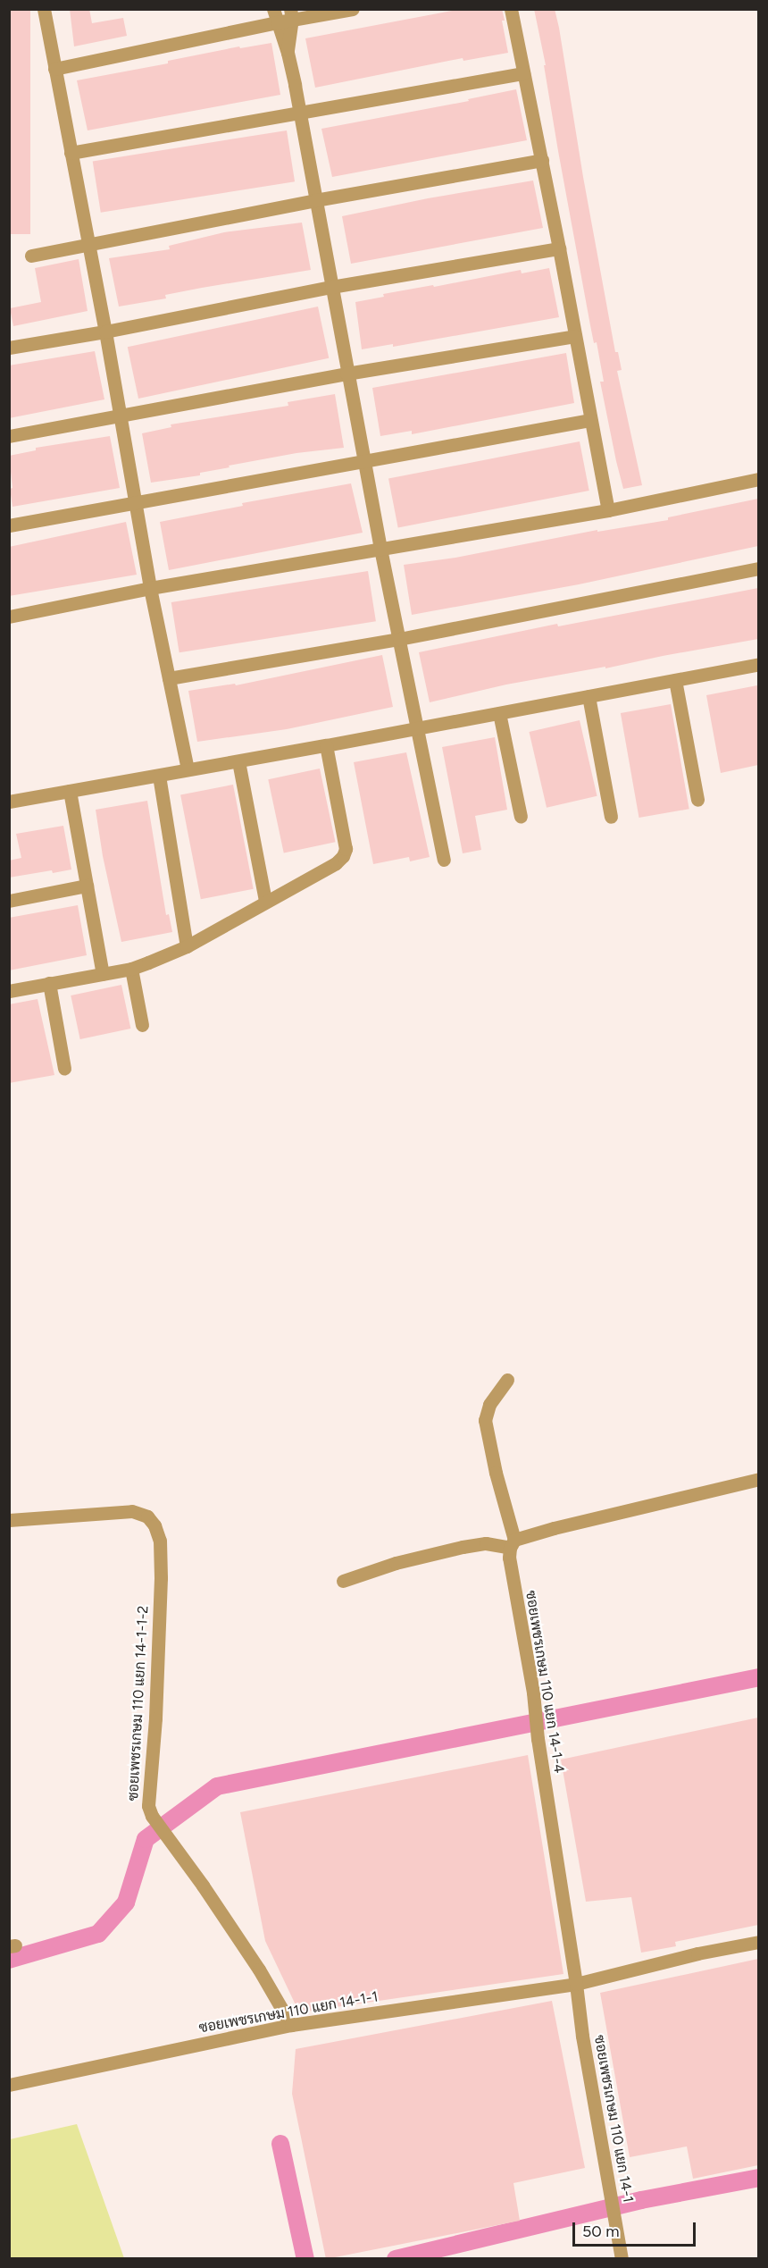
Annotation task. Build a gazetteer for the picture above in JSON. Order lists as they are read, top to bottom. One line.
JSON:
{"streets":{"street":["ซอยเพชรเกษม 110 แยก 14-1-4","ซอยเพชรเกษม 110 แยก 14-1-1-2","ซอยเพชรเกษม 110 แยก 14-1-1","ซอยเพชรเกษม 110 แยก 14-1"]},"crossings":[["ซอยเพชรเกษม 110 แยก 14-1-4","ซอยเพชรเกษม 110 แยก 14-1-1"],["ซอยเพชรเกษม 110 แยก 14-1-4","ซอยเพชรเกษม 110 แยก 14-1"],["ซอยเพชรเกษม 110 แยก 14-1-1-2","ซอยเพชรเกษม 110 แยก 14-1-1"],["ซอยเพชรเกษม 110 แยก 14-1-1","ซอยเพชรเกษม 110 แยก 14-1"]],"scale_bar":"50 m"}
